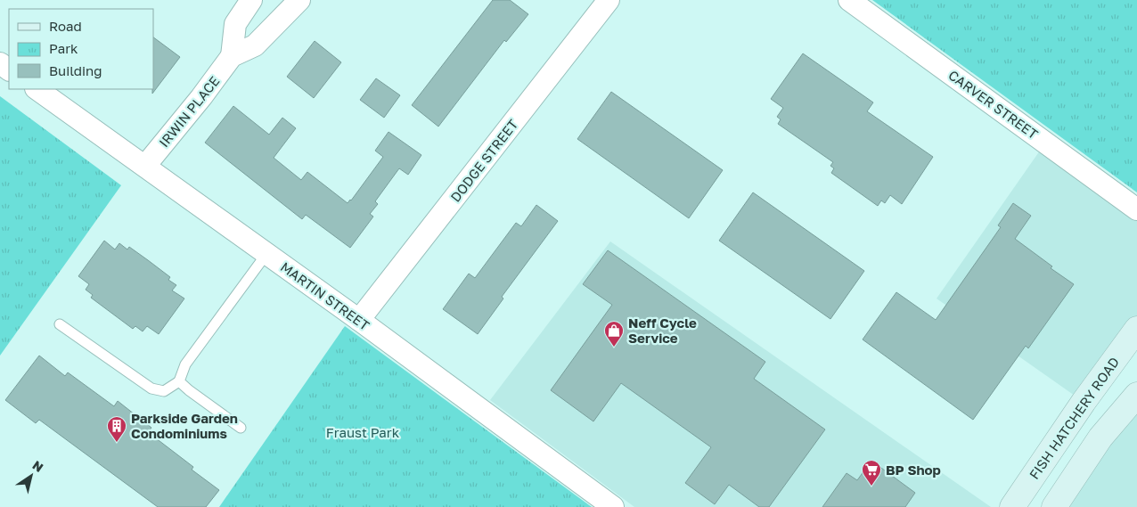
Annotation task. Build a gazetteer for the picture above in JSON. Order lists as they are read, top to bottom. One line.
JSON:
{"streets":{"main road":["FISH HATCHERY ROAD"],"street":["CARVER STREET","IRWIN PLACE","DODGE STREET","MARTIN STREET"]},"crossings":[["IRWIN PLACE","MARTIN STREET"],["DODGE STREET","MARTIN STREET"]],"parks":["Fraust Park"],"places":{"shop":["Neff Cycle Service"],"building":["Parkside Garden Condominiums"],"supermarket":["BP Shop"]},"legend":["Road","Park","Building"],"north":"top right"}
